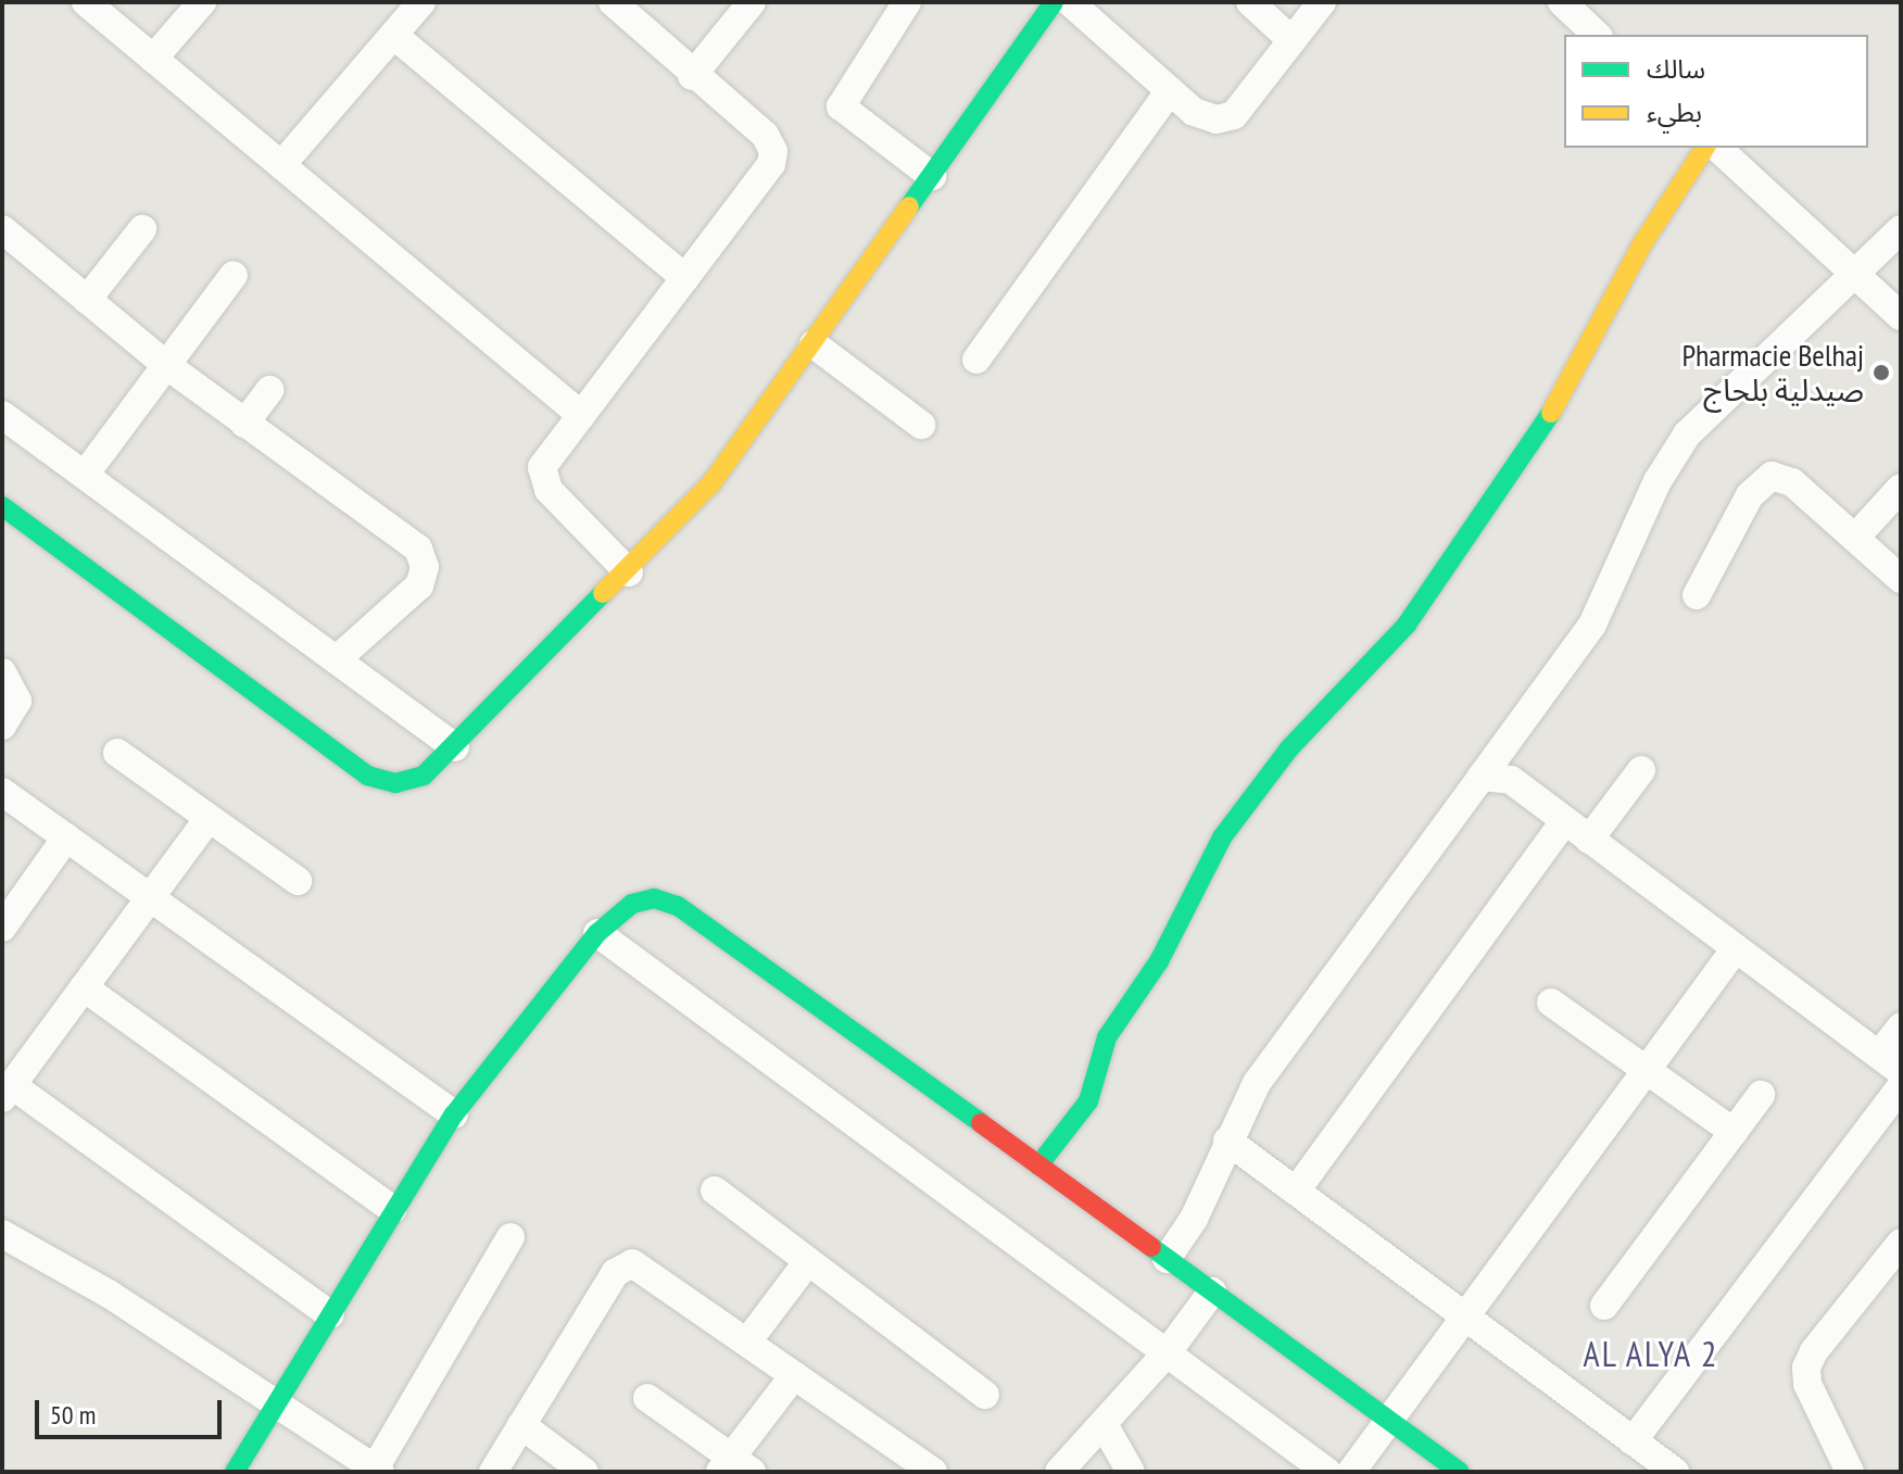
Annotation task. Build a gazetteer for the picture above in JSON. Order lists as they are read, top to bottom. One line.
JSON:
{"districts":["AL ALYA 2"],"places":["Pharmacie Belhaj صيدلية بلحاج"],"legend":["سالك","بطيء"],"scale_bar":"50 m"}
